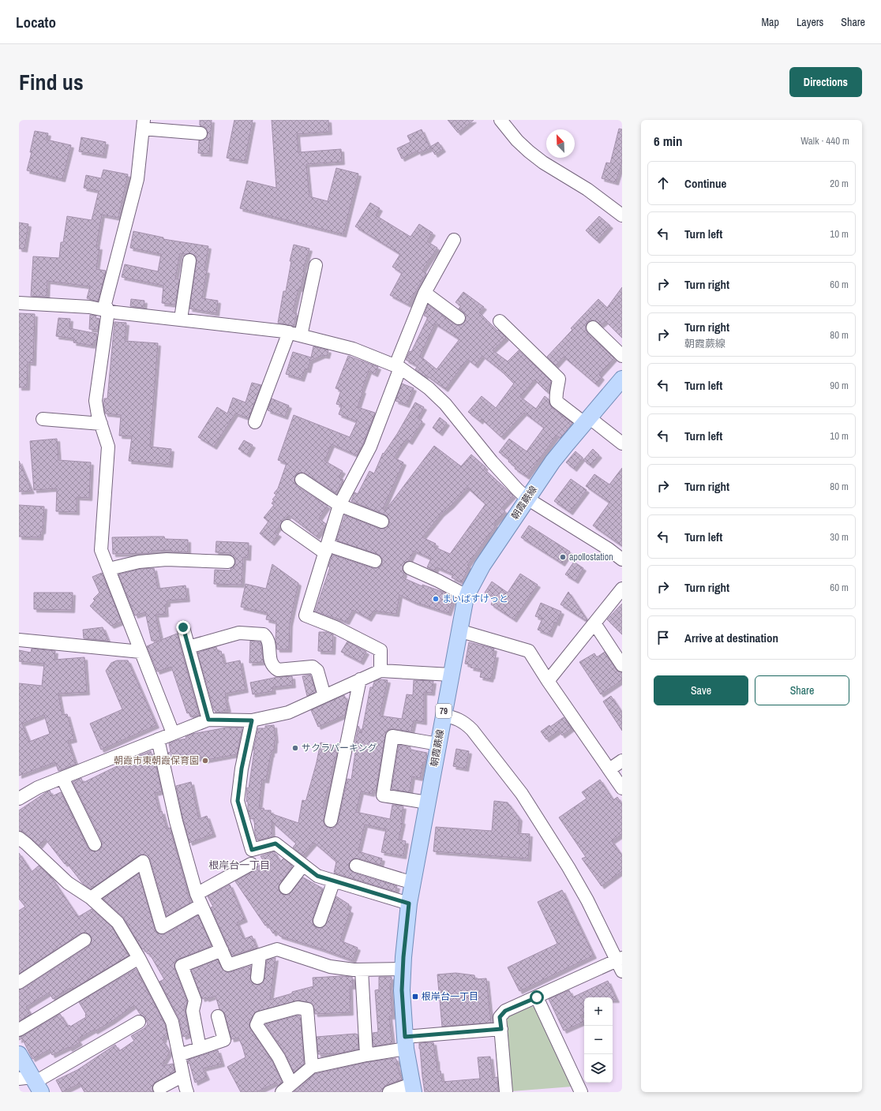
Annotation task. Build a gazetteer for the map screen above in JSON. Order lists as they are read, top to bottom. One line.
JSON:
{"streets":{"main road":["朝霞蕨線","79"]},"districts":["根岸台一丁目"],"places":{"other":["apollostation","まいばすけっと","サクラパーキング","朝霞市東朝霞保育園"],"transit":["根岸台一丁目"]},"north":"top left","page":{"header":"Locato","nav":["Map","Layers","Share"],"title":"Find us","buttons":["Directions",["Save","Share"]],"heading":["6 min","Walk · 440 m"],"list":[["Continue","20 m"],["Turn left","10 m"],["Turn right","60 m"],["Turn right","朝霞蕨線","80 m"],["Turn left","90 m"],["Turn left","10 m"],["Turn right","80 m"],["Turn left","30 m"],["Turn right","60 m"],"Arrive at destination"],"map_buttons":["+","−"]}}
